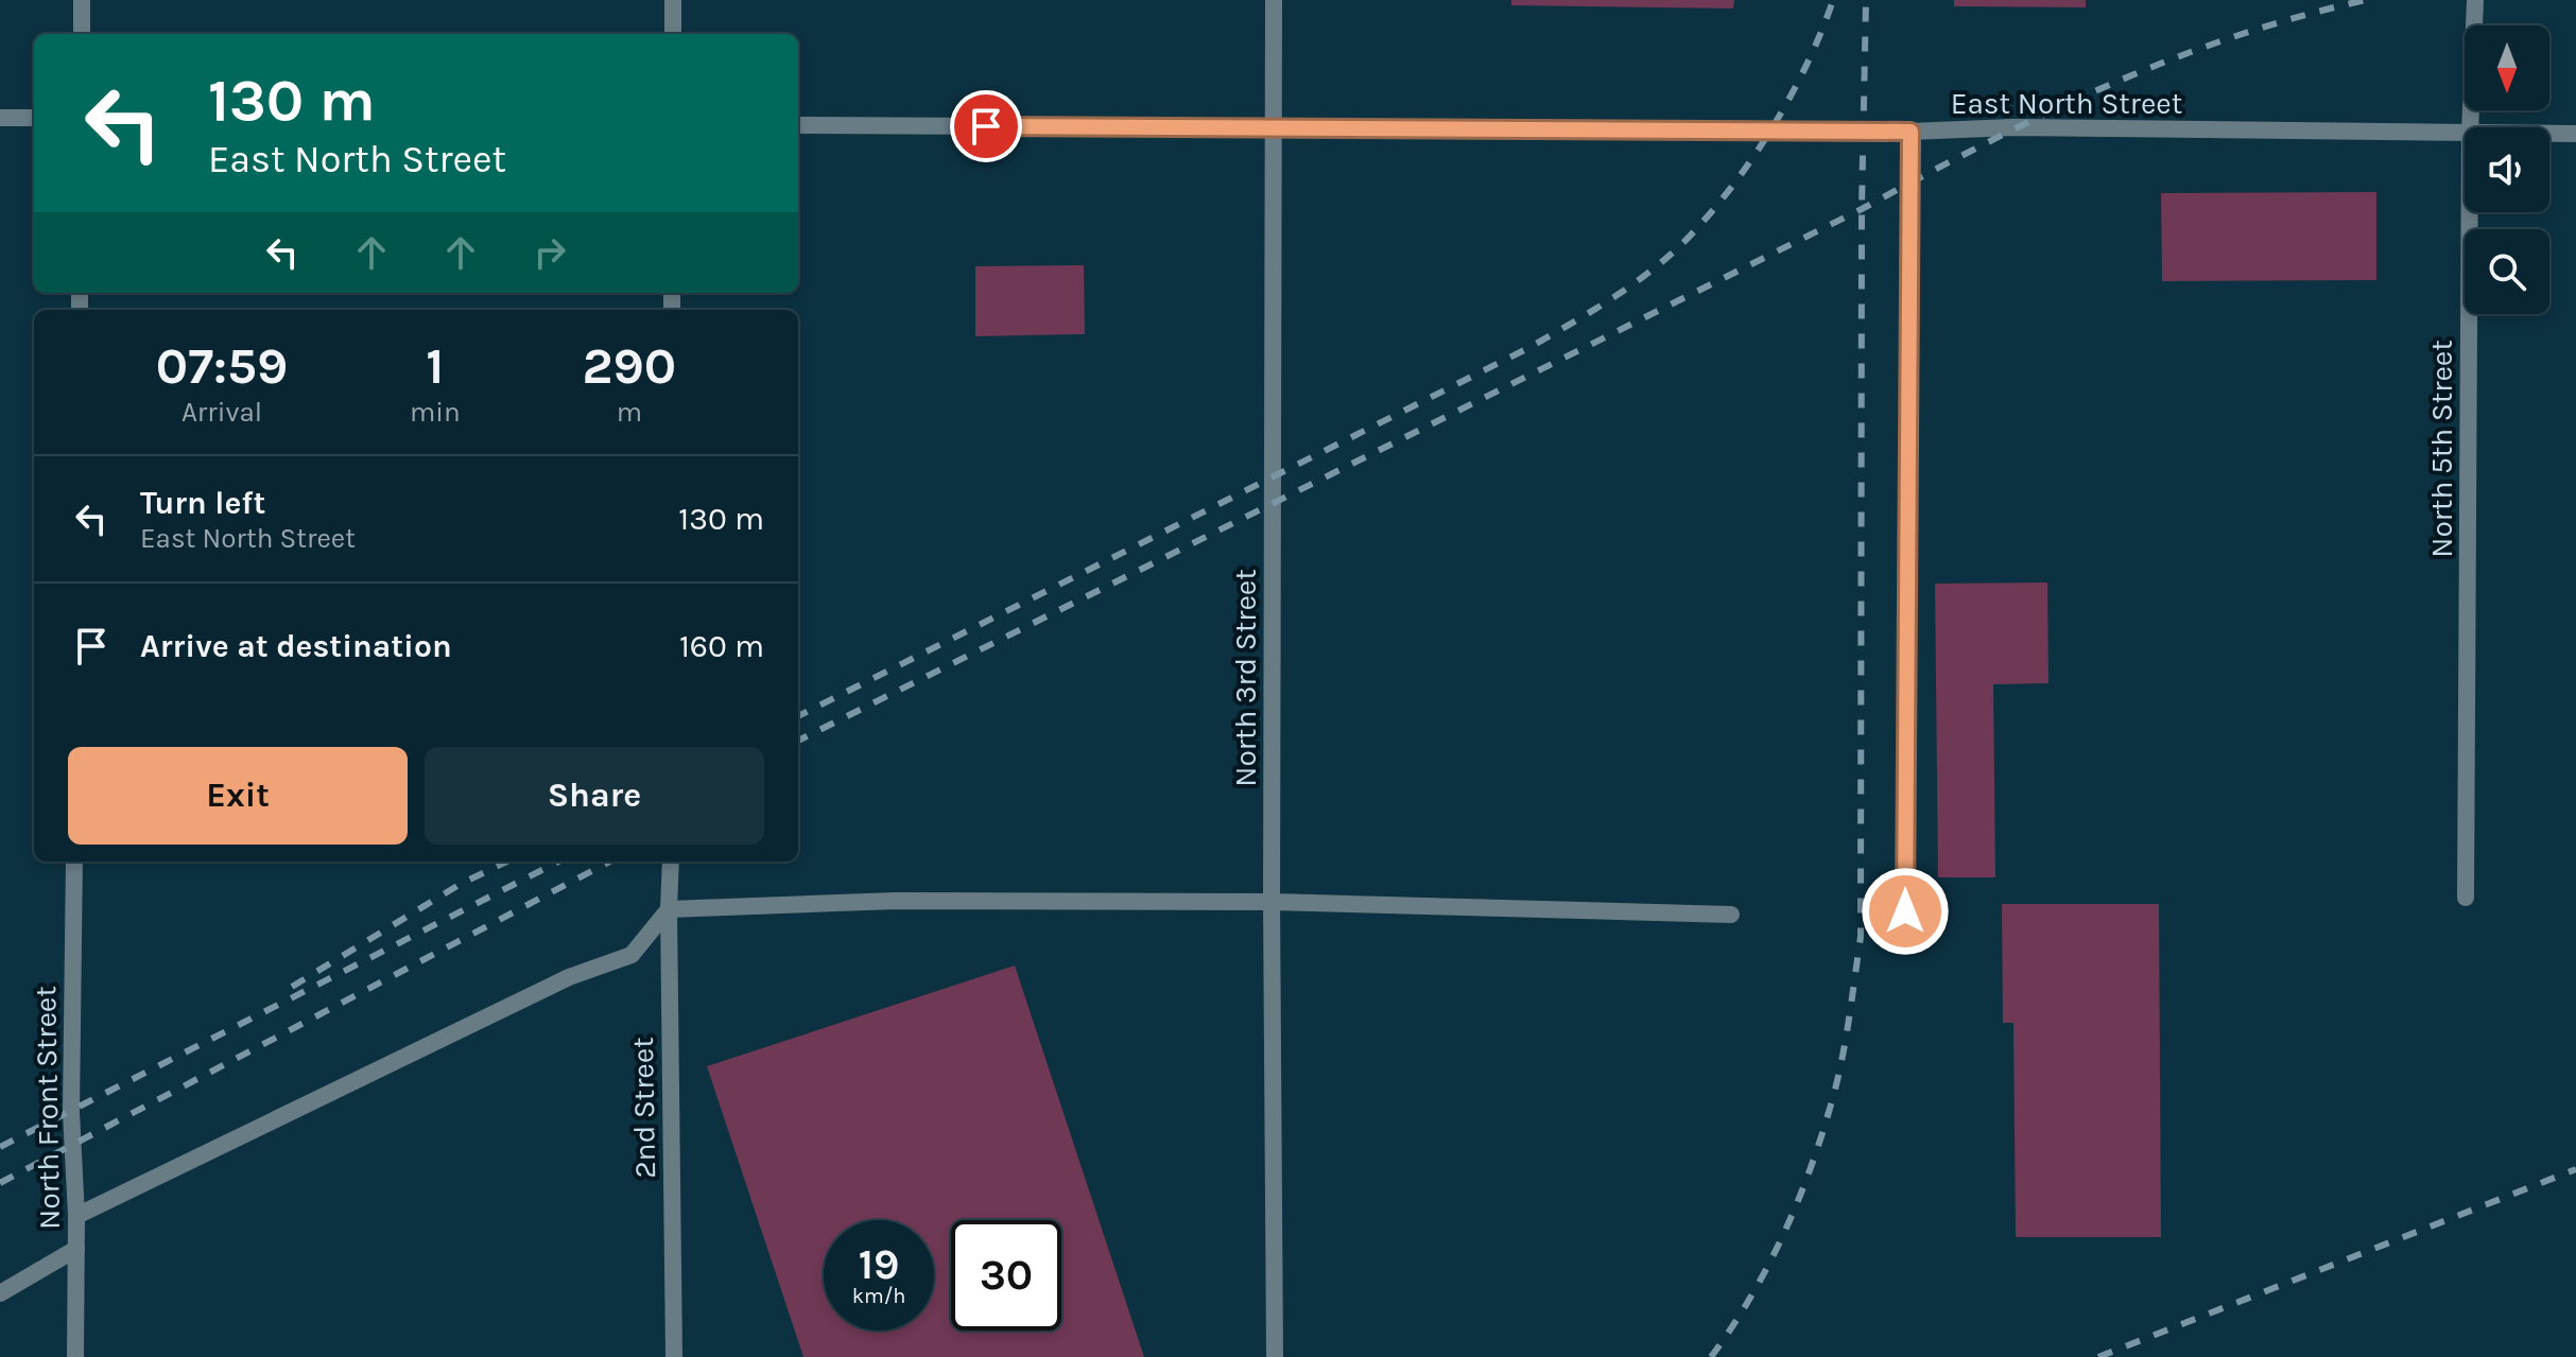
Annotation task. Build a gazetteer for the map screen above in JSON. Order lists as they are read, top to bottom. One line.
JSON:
{"streets":{"street":["East North Street","North 5th Street","North 3rd Street","North Front Street","2nd Street"]},"crossings":[["East North Street","North 3rd Street"]],"north":"bottom","page":{"turn":["130 m","East North Street"],"eta":["07:59","Arrival","1","min","290","m"],"list":[{"name":"Turn left","note":"East North Street","value":"130 m"},{"name":"Arrive at destination","value":"160 m"}],"buttons":["Exit","Share"],"speed":"19 km/h","limit":"30"}}
